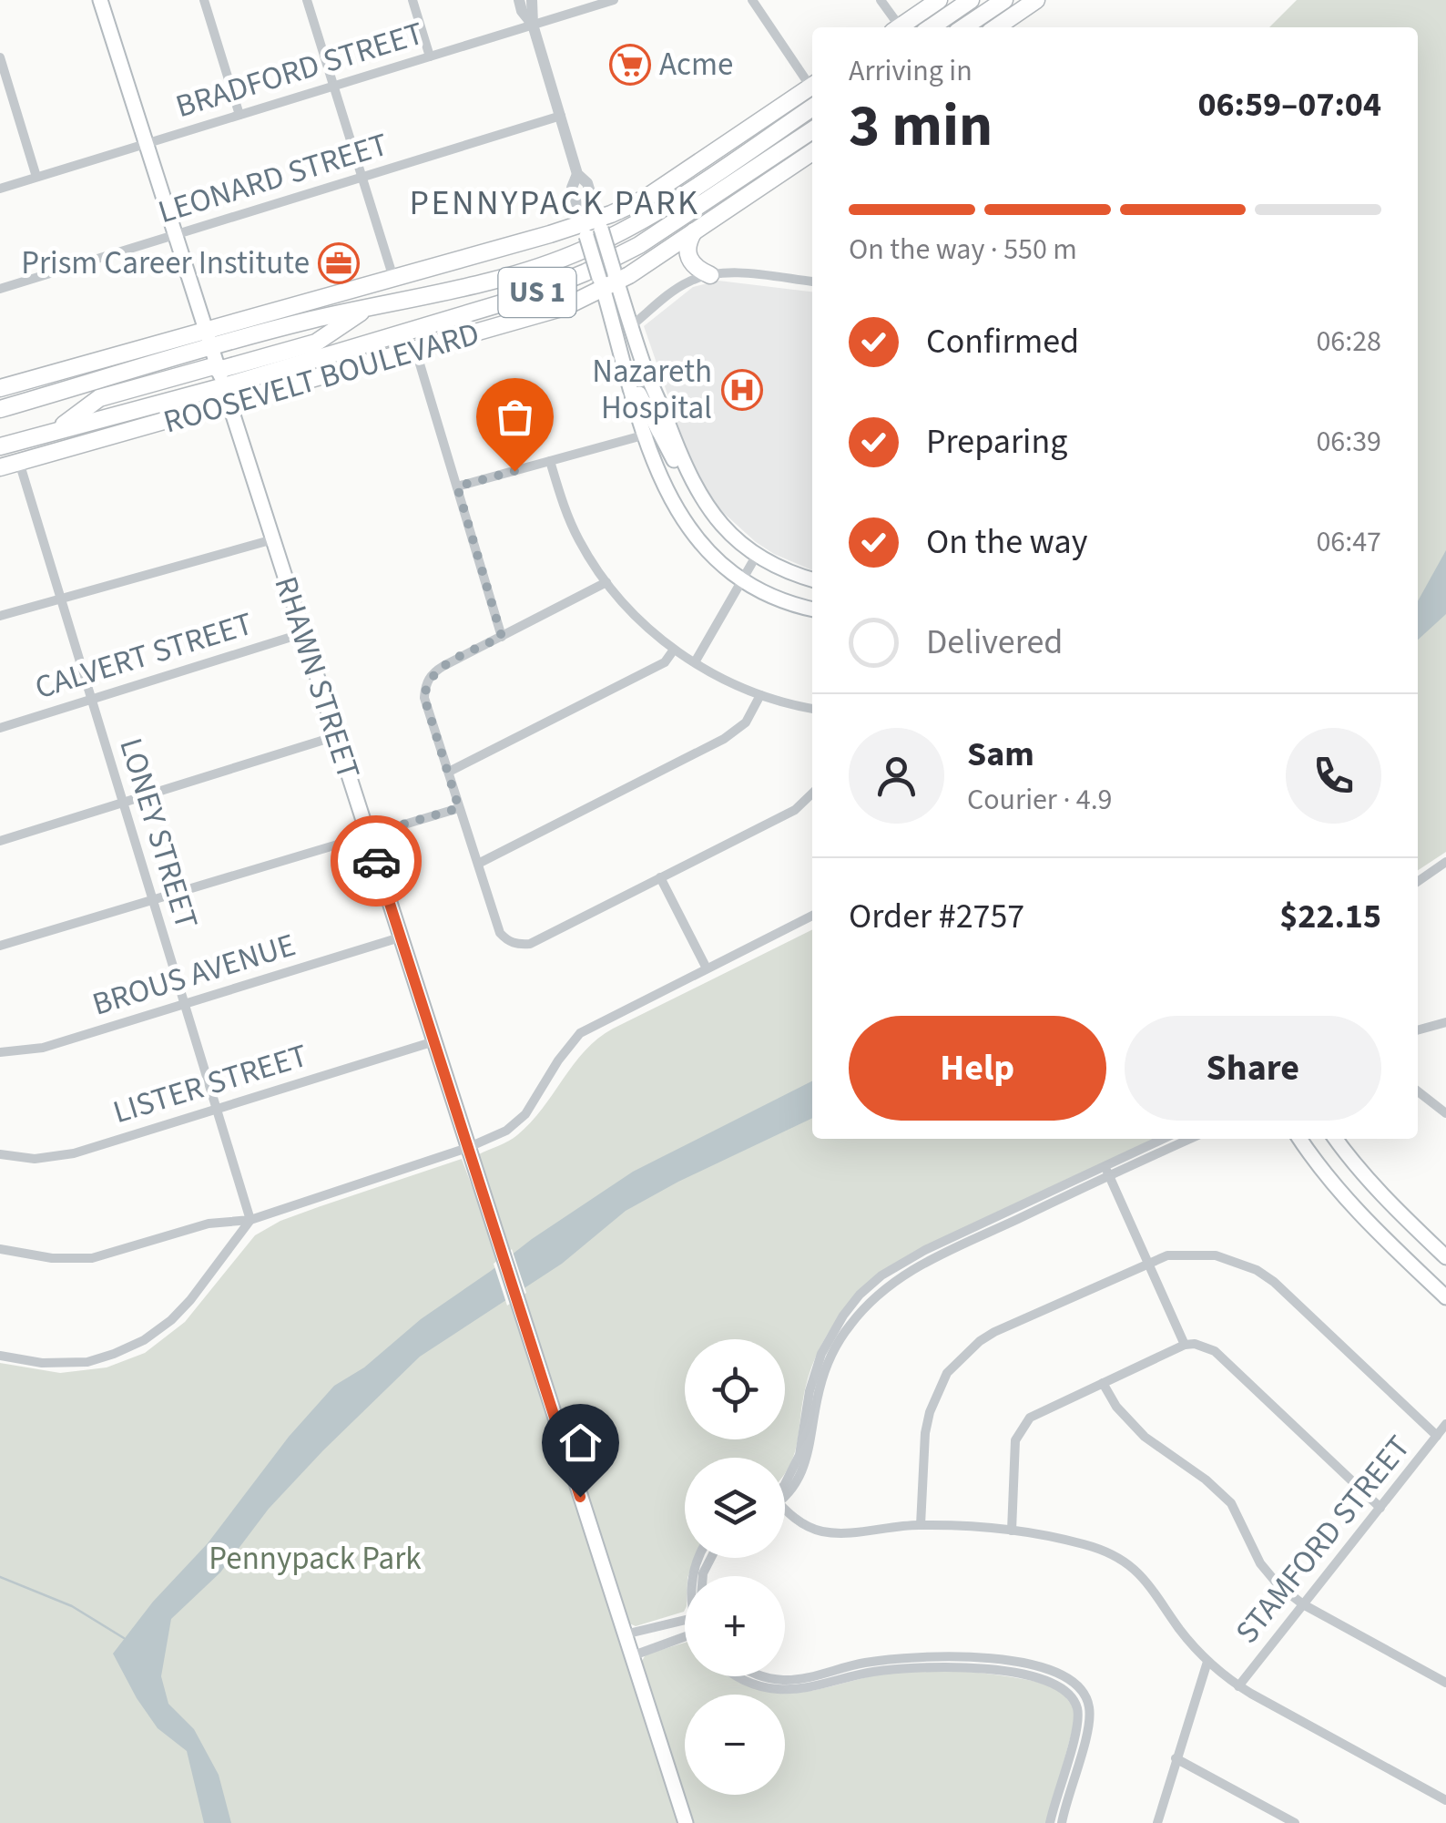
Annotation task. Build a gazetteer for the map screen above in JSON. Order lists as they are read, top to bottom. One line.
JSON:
{"streets":{"highway":["US 1","ROOSEVELT BOULEVARD"],"main road":["RHAWN STREET"],"street":["BRADFORD STREET","LEONARD STREET","CALVERT STREET","LONEY STREET","BROUS AVENUE","LISTER STREET","STAMFORD STREET"]},"crossings":[["BRADFORD STREET","RHAWN STREET"],["LEONARD STREET","RHAWN STREET"],["US 1","RHAWN STREET"],["ROOSEVELT BOULEVARD","RHAWN STREET"],["ROOSEVELT BOULEVARD","LONEY STREET"],["CALVERT STREET","RHAWN STREET"],["CALVERT STREET","LONEY STREET"],["RHAWN STREET","BROUS AVENUE"],["RHAWN STREET","LISTER STREET"],["LONEY STREET","BROUS AVENUE"],["LONEY STREET","LISTER STREET"]],"districts":["PENNYPACK PARK"],"parks":["Pennypack Park"],"places":{"supermarket":["Acme"],"office":["Prism Career Institute"],"hospital":["Nazareth Hospital"]},"page":{"heading":["3 min","Arriving in","06:59–07:04"],"panel":["Sam","Courier · 4.9","Order #2757","$22.15"],"bar":"On the way · 550 m","list":[["Confirmed","06:28"],["Preparing","06:39"],["On the way","06:47"],"Delivered"],"buttons":["Help","Share"],"map_buttons":["+","−"]}}
